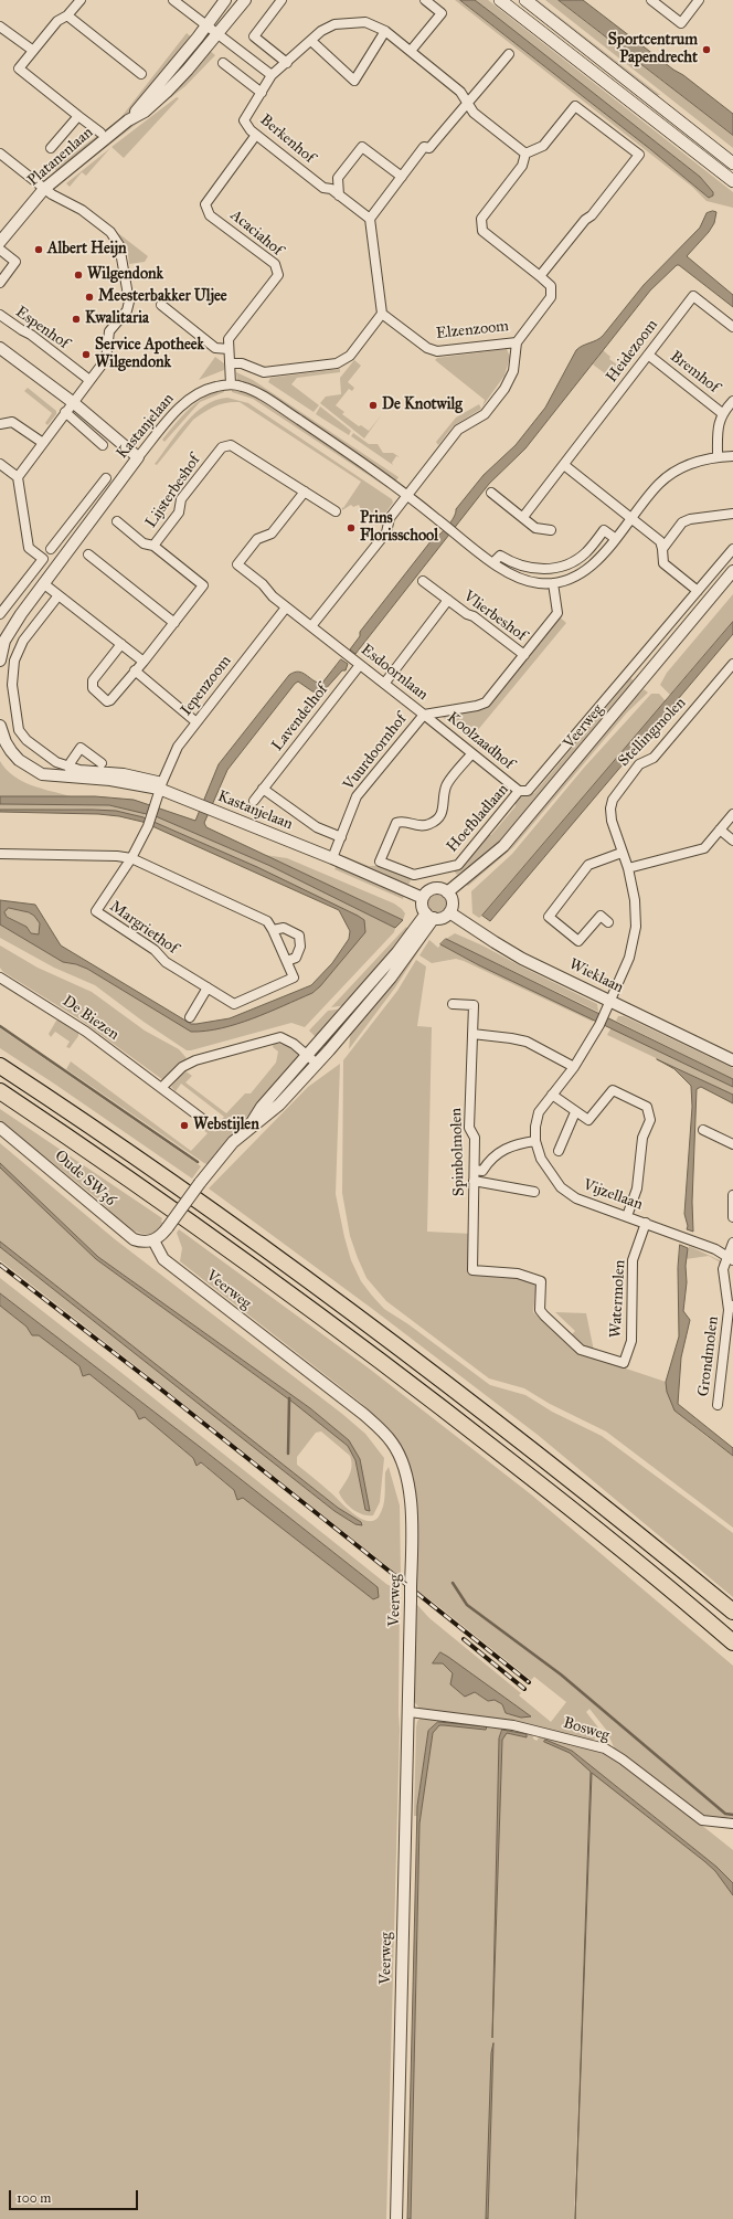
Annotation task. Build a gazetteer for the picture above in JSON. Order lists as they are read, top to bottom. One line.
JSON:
{"streets":{"street":["Berkenhof","Platanenlaan","Acaciahof","Espenhof","Elzenzoom","Heidezoom","Bremhof","Kastanjelaan","Lijsterbeshof","Vlierbeshof","Esdoornlaan","Iepenzoom","Lavendelhof","Veerweg","Stellingmolen","Koolzaadhof","Vuurdoornhof","Hoefbladlaan","Margriethof","Wieklaan","De Biezen","Spinbolmolen","Oude SW36","Vijzellaan","Watermolen","Grondmolen","Bosweg"]},"crossings":[["Berkenhof","Acaciahof"],["Acaciahof","Kastanjelaan"],["Heidezoom","Bremhof"],["Kastanjelaan","Iepenzoom"],["Kastanjelaan","Veerweg"],["Kastanjelaan","Vuurdoornhof"],["Kastanjelaan","Margriethof"],["Kastanjelaan","Wieklaan"],["Vlierbeshof","Esdoornlaan"],["Esdoornlaan","Iepenzoom"],["Esdoornlaan","Lavendelhof"],["Esdoornlaan","Koolzaadhof"],["Esdoornlaan","Vuurdoornhof"],["Iepenzoom","Margriethof"],["Veerweg","Wieklaan"],["Veerweg","Oude SW36"],["Veerweg","Bosweg"],["Stellingmolen","Vijzellaan"],["Koolzaadhof","Vuurdoornhof"],["Koolzaadhof","Hoefbladlaan"],["Wieklaan","Vijzellaan"],["Spinbolmolen","Watermolen"],["Vijzellaan","Watermolen"],["Vijzellaan","Grondmolen"]],"places":["Sportcentrum Papendrecht","Albert Heijn","Wilgendonk","Meesterbakker Uljee","Kwalitaria","Service Apotheek Wilgendonk","De Knotwilg","Prins Florisschool","Webstijlen"],"scale_bar":"100 m"}
